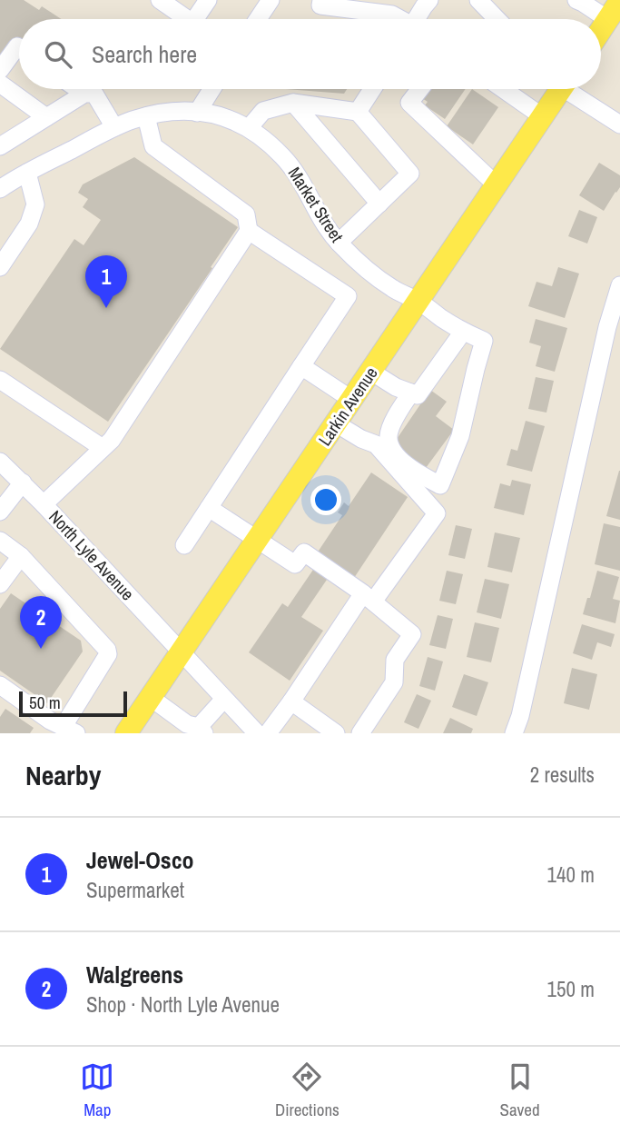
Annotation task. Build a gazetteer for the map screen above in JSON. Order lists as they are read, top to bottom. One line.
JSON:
{"streets":{"main road":["Larkin Avenue"],"street":["Market Street","North Lyle Avenue"]},"crossings":[["Market Street","Larkin Avenue"],["Larkin Avenue","North Lyle Avenue"]],"scale_bar":"50 m","page":{"search":"Search here","pins":["1","2"],"scale":"50 m","heading":["Nearby","2 results"],"list":[{"mark":"1","name":"Jewel-Osco","note":"Supermarket","value":"140 m"},{"mark":"2","name":"Walgreens","note":"Shop · North Lyle Avenue","value":"150 m"}],"nav":["Map","Directions","Saved"]}}
